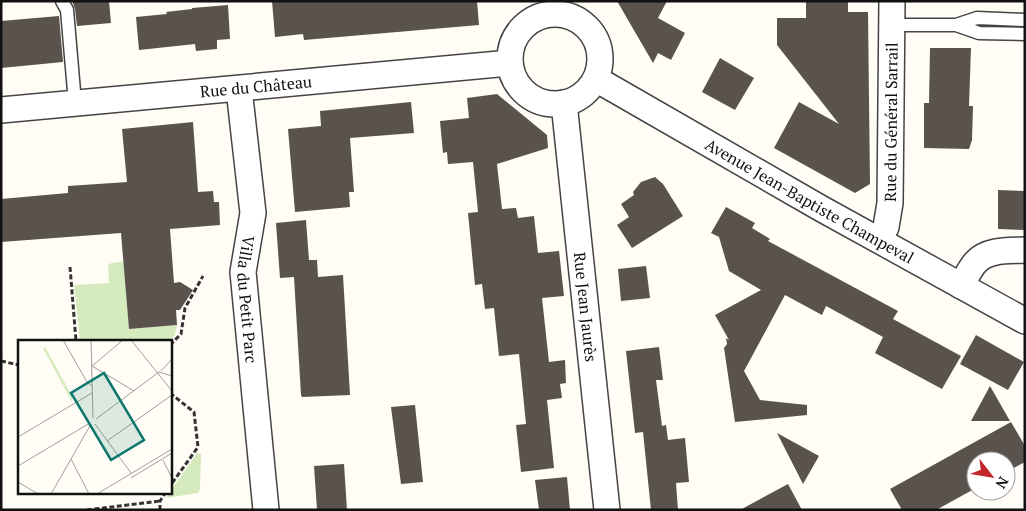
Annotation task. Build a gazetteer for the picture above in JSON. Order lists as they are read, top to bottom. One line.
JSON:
{"streets":{"street":["Rue du Château","Rue du Général Sarrail","Avenue Jean-Baptiste Champeval","Villa du Petit Parc","Rue Jean Jaurès"]},"crossings":[["Rue du Château","Avenue Jean-Baptiste Champeval"],["Rue du Château","Villa du Petit Parc"],["Rue du Château","Rue Jean Jaurès"],["Rue du Général Sarrail","Avenue Jean-Baptiste Champeval"],["Avenue Jean-Baptiste Champeval","Rue Jean Jaurès"]],"north":"bottom right"}
